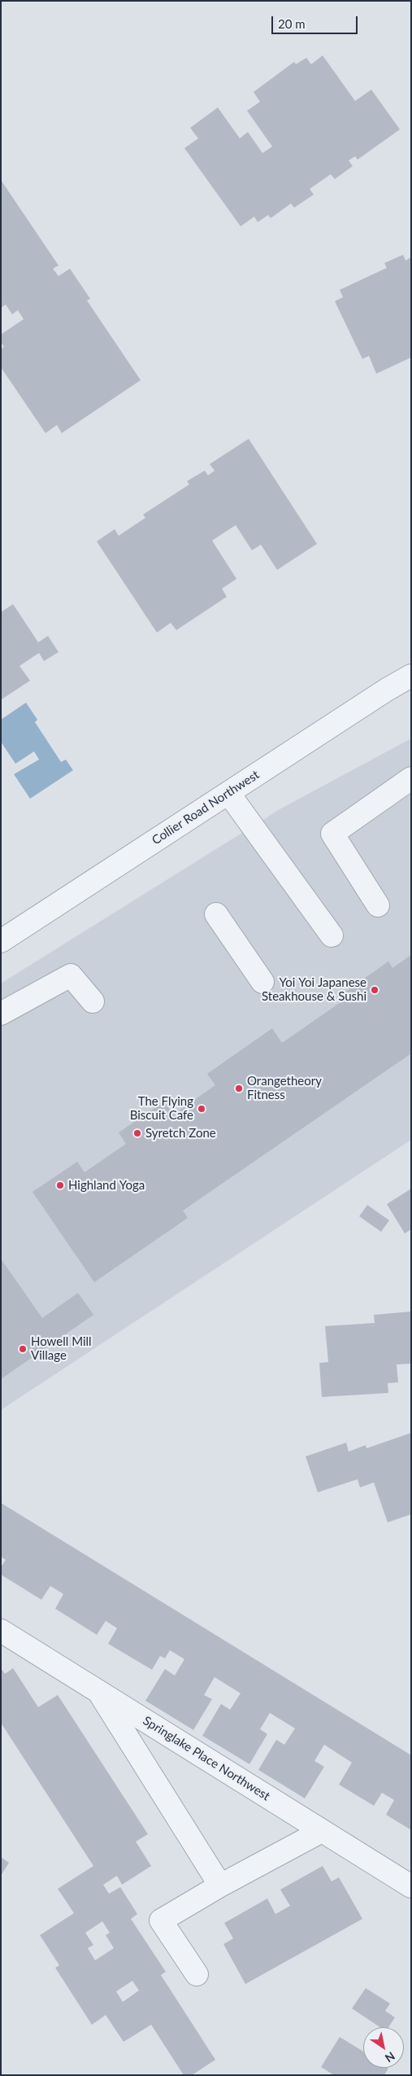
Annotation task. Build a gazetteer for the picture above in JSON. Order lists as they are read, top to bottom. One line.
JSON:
{"streets":{"street":["Collier Road Northwest","Springlake Place Northwest"]},"places":["Yoi Yoi Japanese Steakhouse & Sushi","Orangetheory Fitness","The Flying Biscuit Cafe","Syretch Zone","Highland Yoga","Howell Mill Village"],"scale_bar":"20 m","north":"bottom right"}
